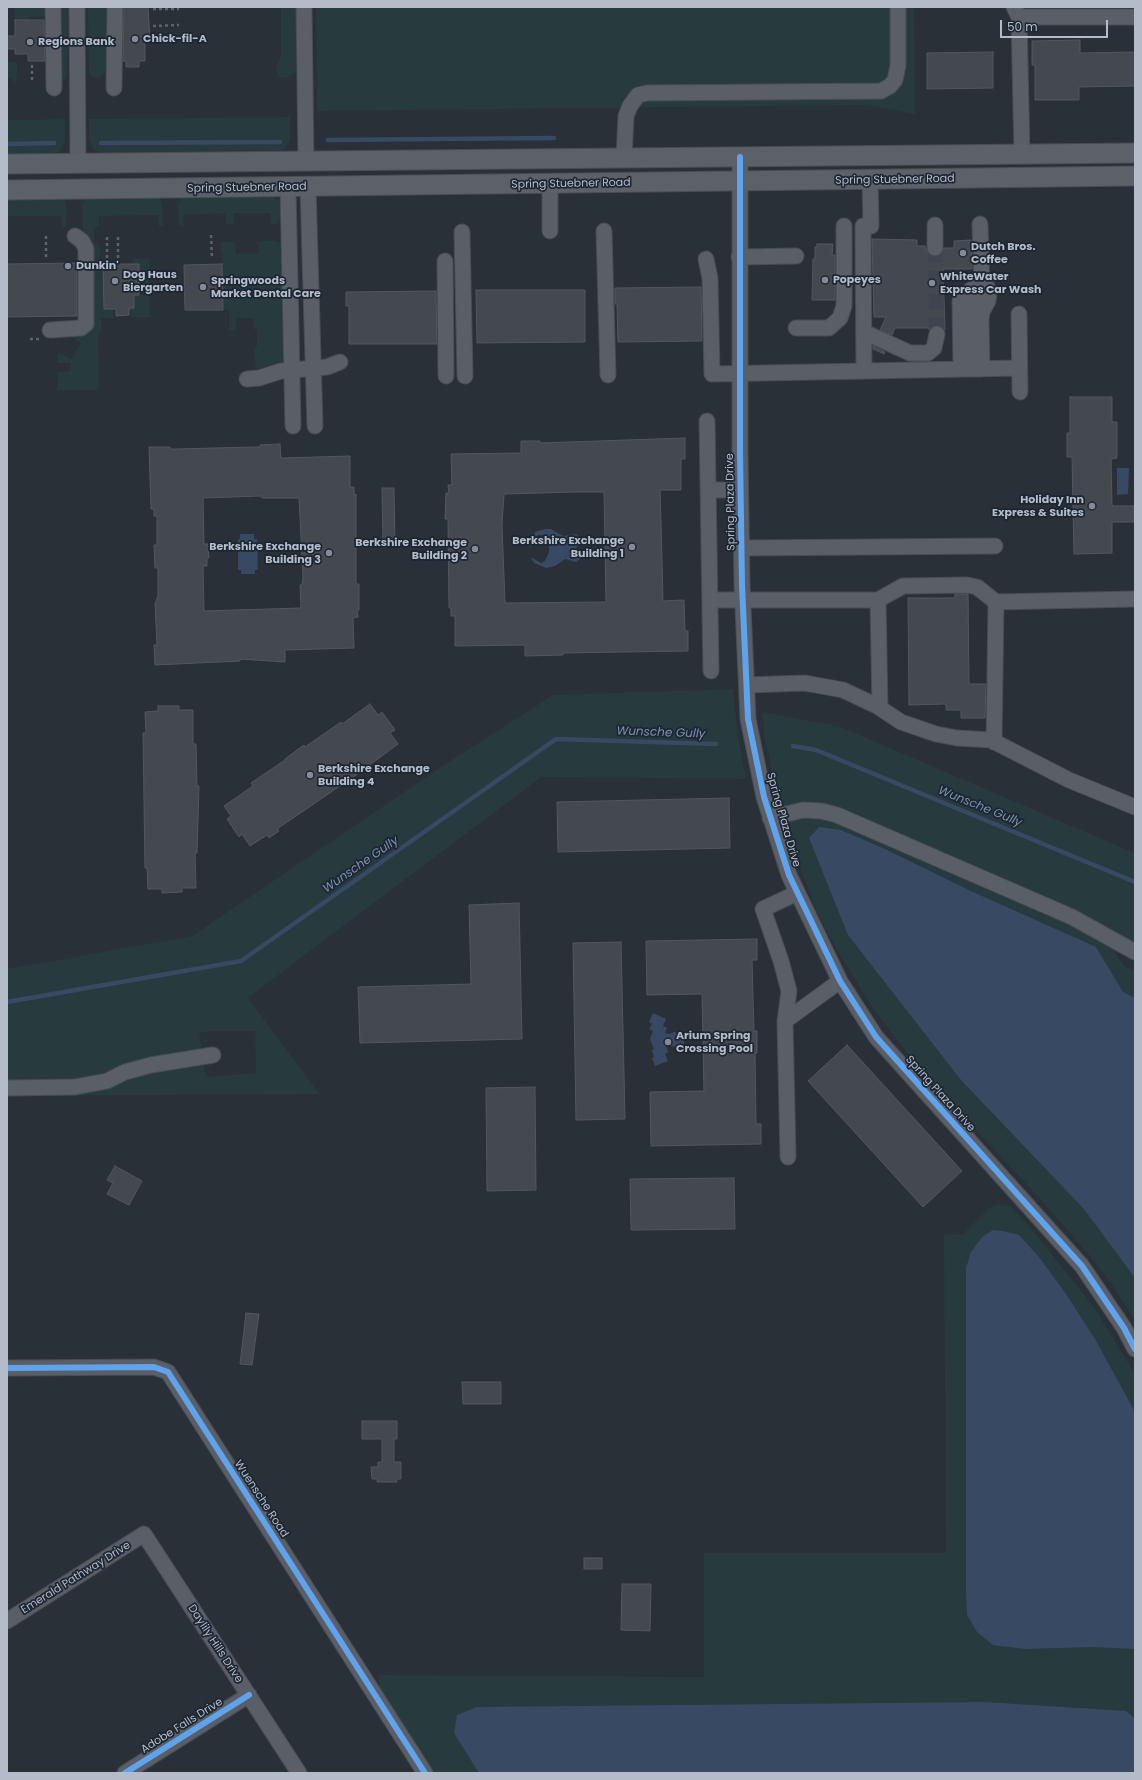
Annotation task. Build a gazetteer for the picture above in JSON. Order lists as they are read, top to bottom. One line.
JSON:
{"streets":{"main road":["Spring Stuebner Road"],"street":["Spring Plaza Drive","Wuensche Road","Emerald Pathway Drive","Daylily Hills Drive","Adobe Falls Drive"]},"crossings":[["Spring Stuebner Road","Spring Plaza Drive"],["Emerald Pathway Drive","Daylily Hills Drive"],["Daylily Hills Drive","Adobe Falls Drive"]],"water":["Wunsche Gully"],"places":["Chick-fil-A","Regions Bank","Dutch Bros. Coffee","Dunkin'","Popeyes","Dog Haus Biergarten","WhiteWater Express Car Wash","Springwoods Market Dental Care","Holiday Inn Express & Suites","Berkshire Exchange Building 1","Berkshire Exchange Building 2","Berkshire Exchange Building 3","Berkshire Exchange Building 4","Arium Spring Crossing Pool"],"scale_bar":"50 m"}
